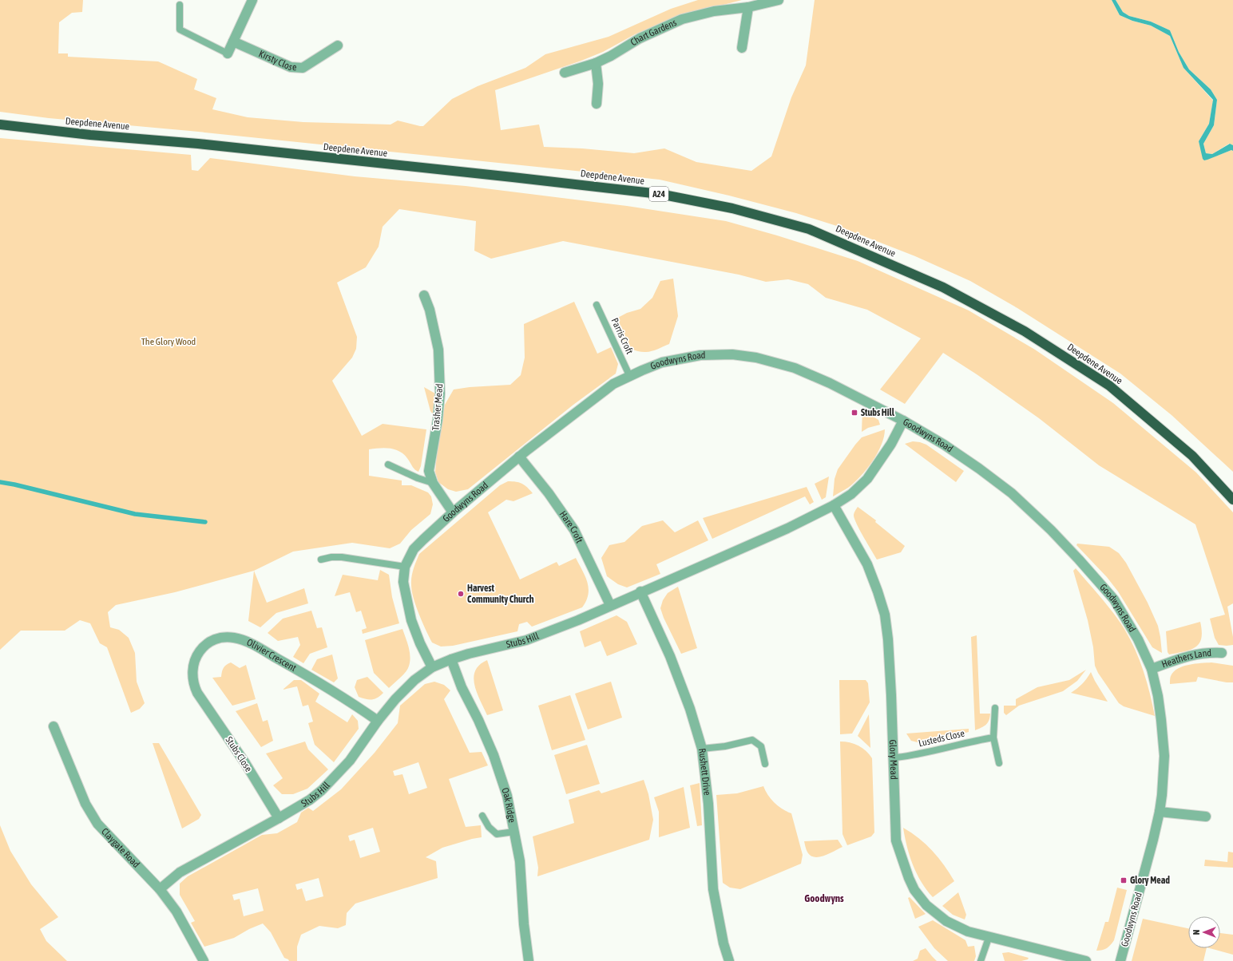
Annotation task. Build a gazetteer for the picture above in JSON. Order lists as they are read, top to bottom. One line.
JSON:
{"streets":{"highway":["Deepdene Avenue","A24"],"street":["Chart Gardens","Kirsty Close","Goodwyns Road","Trasher Mead","Hare Croft","Stubs Hill","Olivier Crescent","Heathers Land","Stubs Close","Glory Mead","Rushett Drive","Oak Ridge","Claygate Road"],"lane":["Parris Croft","Lusteds Close"]},"crossings":[["Parris Croft","Goodwyns Road"],["Goodwyns Road","Trasher Mead"],["Goodwyns Road","Hare Croft"],["Goodwyns Road","Stubs Hill"],["Goodwyns Road","Heathers Land"],["Hare Croft","Stubs Hill"],["Stubs Hill","Olivier Crescent"],["Stubs Hill","Stubs Close"],["Stubs Hill","Glory Mead"],["Stubs Hill","Rushett Drive"],["Stubs Hill","Oak Ridge"],["Stubs Hill","Claygate Road"],["Olivier Crescent","Stubs Close"],["Lusteds Close","Glory Mead"]],"districts":["Goodwyns"],"parks":["The Glory Wood"],"places":{"transit":["Stubs Hill","Glory Mead"],"other":["Harvest Community Church"]},"north":"left"}
